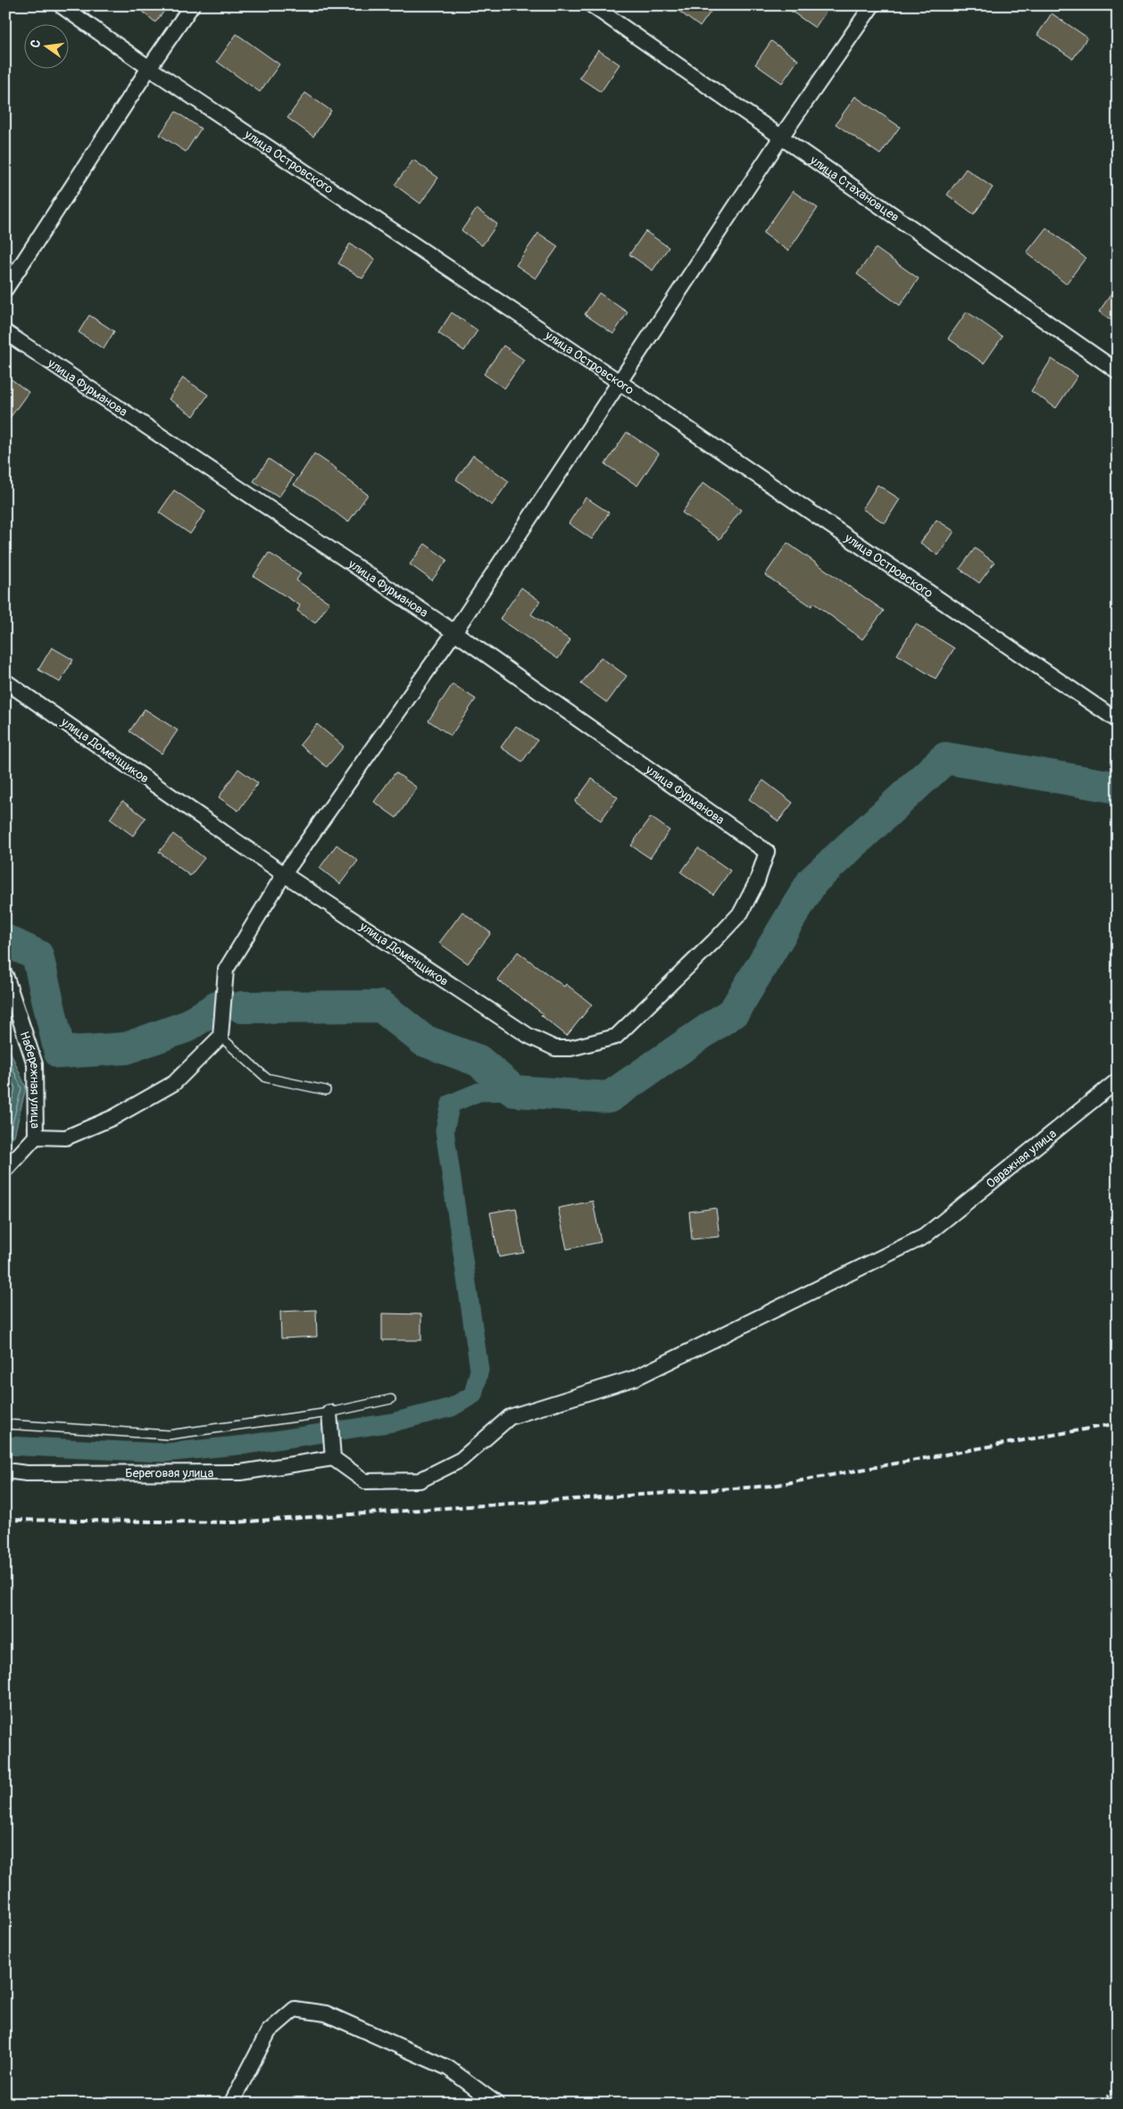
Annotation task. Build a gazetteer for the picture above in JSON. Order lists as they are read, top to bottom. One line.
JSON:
{"streets":{"street":["улица Островского","улица Стахановцев","улица Фурманова","улица Доменщиков","Набережная улица","Овражная улица","Береговая улица"]},"crossings":[["улица Фурманова","улица Доменщиков"],["Овражная улица","Береговая улица"]],"north":"left"}
